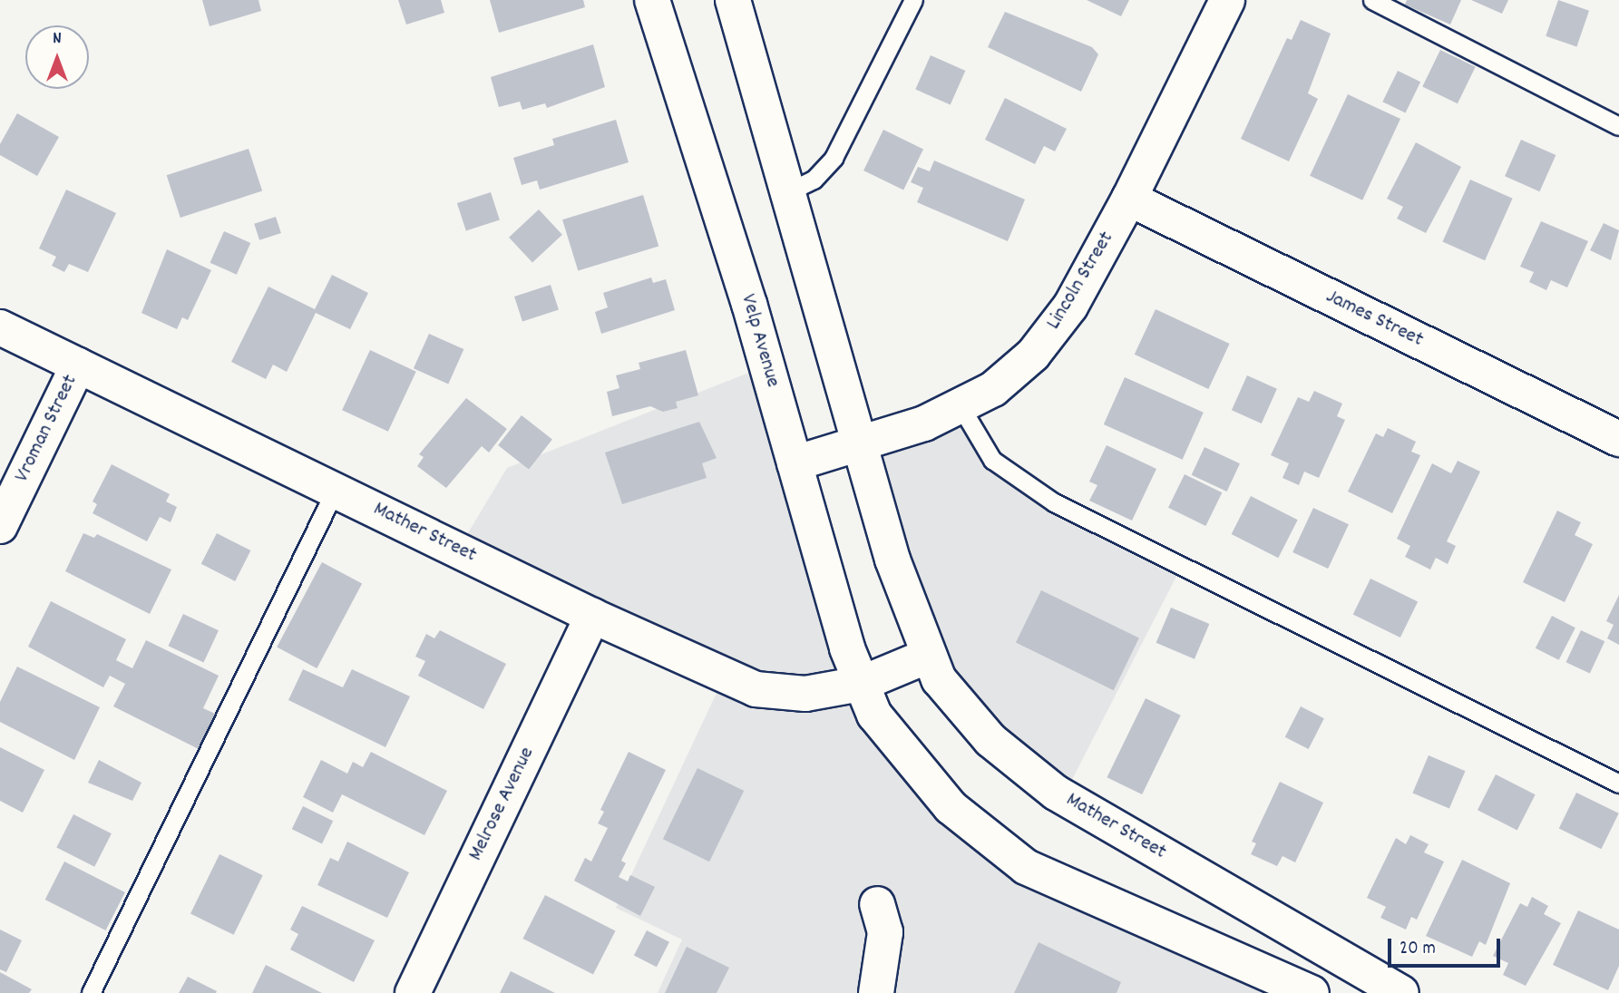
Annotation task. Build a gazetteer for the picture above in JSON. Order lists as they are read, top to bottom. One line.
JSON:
{"streets":{"street":["Lincoln Street","James Street","Velp Avenue","Vroman Street","Mather Street","Melrose Avenue"]},"crossings":[["Lincoln Street","James Street"],["Lincoln Street","Velp Avenue"],["Velp Avenue","Mather Street"],["Vroman Street","Mather Street"],["Mather Street","Melrose Avenue"]],"scale_bar":"20 m","north":"top"}
